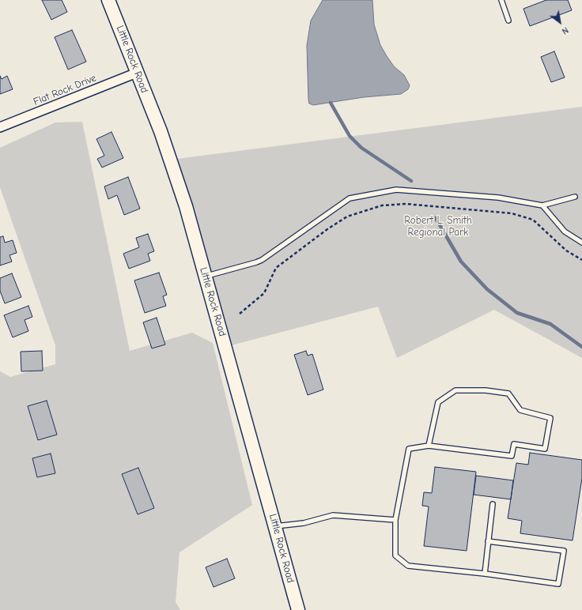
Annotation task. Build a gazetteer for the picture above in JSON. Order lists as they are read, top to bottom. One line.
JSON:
{"streets":{"main road":["Little Rock Road"],"street":["Flat Rock Drive"]},"crossings":[["Little Rock Road","Flat Rock Drive"]],"parks":["Robert L. Smith Regional Park"],"north":"bottom right"}
